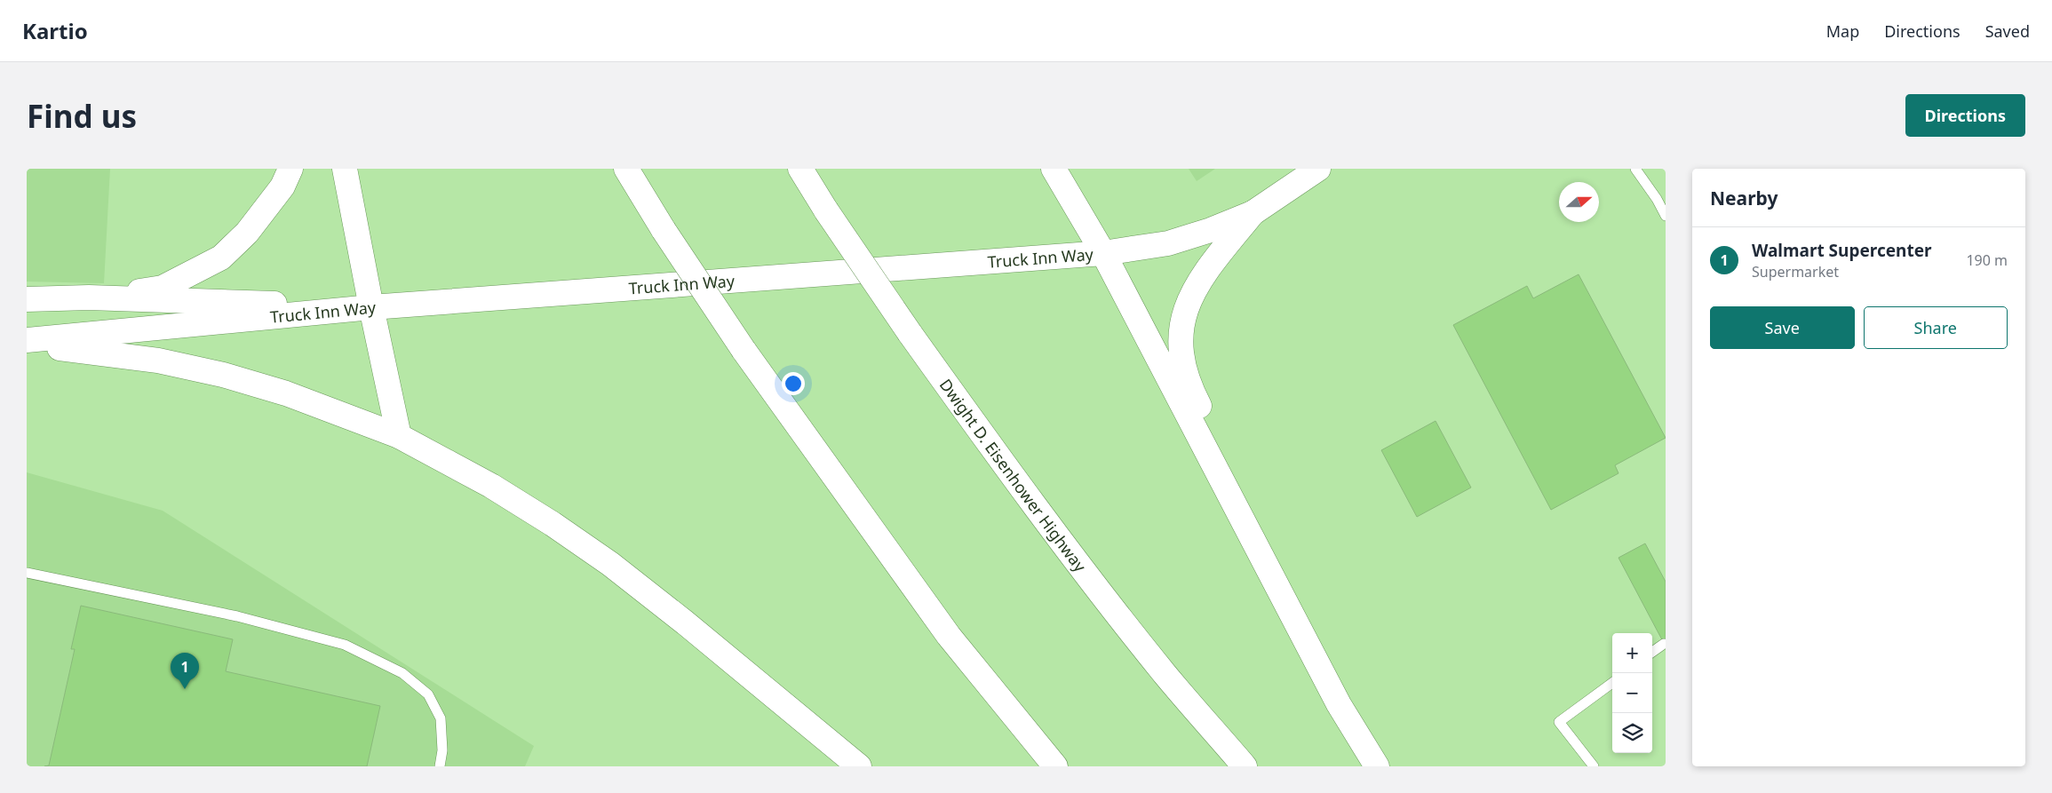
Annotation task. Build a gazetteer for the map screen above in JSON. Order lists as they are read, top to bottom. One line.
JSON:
{"streets":{"main road":["Truck Inn Way","Dwight D. Eisenhower Highway"]},"north":"right","page":{"header":"Kartio","nav":["Map","Directions","Saved"],"buttons":["Directions",["Save","Share"]],"title":"Find us","heading":"Nearby","list":[{"mark":"1","name":"Walmart Supercenter","note":"Supermarket","value":"190 m"}],"map_buttons":["+","−"],"pins":"1"}}
